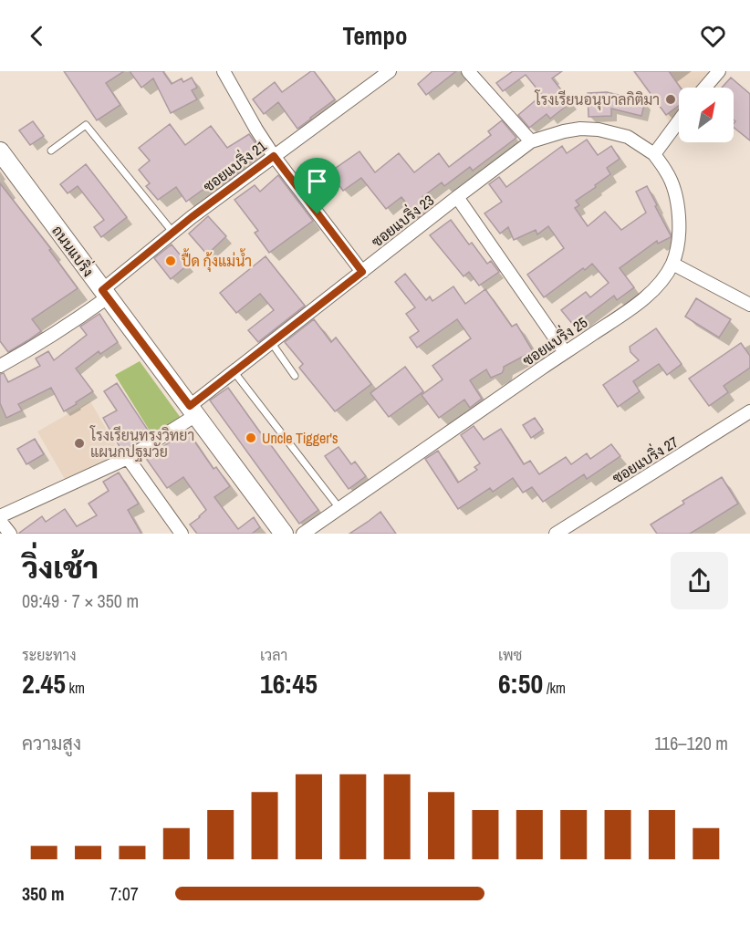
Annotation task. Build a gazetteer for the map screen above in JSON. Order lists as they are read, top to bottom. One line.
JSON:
{"streets":{"main road":["ถนนแบริ่ง"],"street":["ซอยแบริ่ง 21","ซอยแบริ่ง 23","ซอยแบริ่ง 25","ซอยแบริ่ง 27"]},"crossings":[["ซอยแบริ่ง 21","ถนนแบริ่ง"],["ซอยแบริ่ง 23","ถนนแบริ่ง"],["ซอยแบริ่ง 23","ซอยแบริ่ง 25"]],"places":["โรงเรียนอนุบาลกิติมา","ปื้ด กุ้งแม่น้ำ","Uncle Tigger's","โรงเรียนทรงวิทยา แผนกปฐมวัย"],"north":"top right","page":{"header":"Tempo","heading":["วิ่งเช้า","09:49 · 7 × 350 m"],"stats":[["ระยะทาง","2.45 km"],["เวลา","16:45"],["เพซ","6:50 /km"]],"chart":["ความสูง","116–120 m"],"list":[{"name":"350 m","note":"7:07"}]}}
